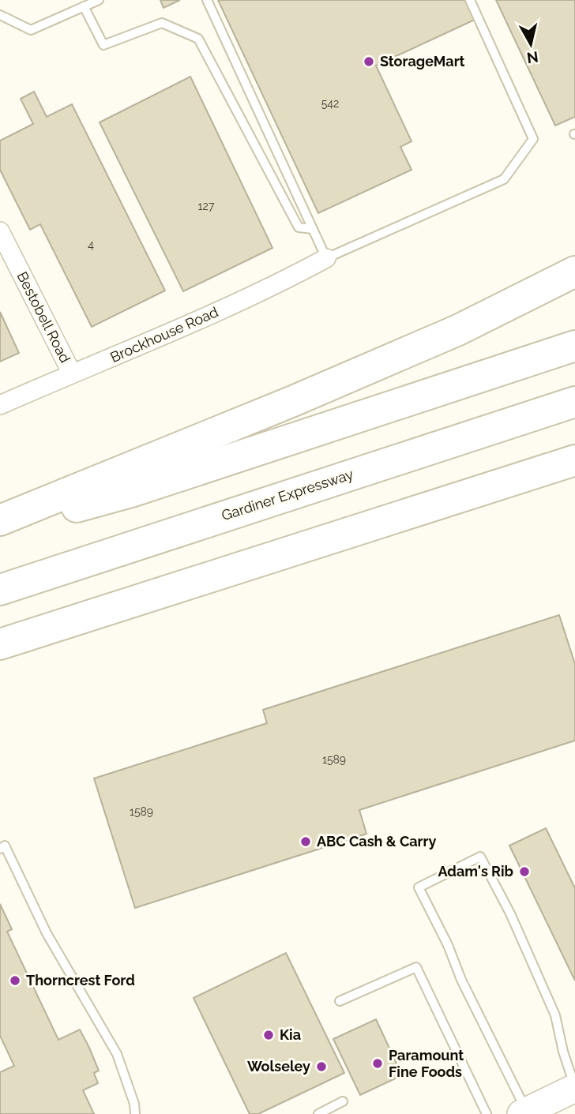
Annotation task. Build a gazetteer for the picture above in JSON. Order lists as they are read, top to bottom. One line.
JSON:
{"streets":{"highway":["Gardiner Expressway"],"street":["Bestobell Road","Brockhouse Road"]},"crossings":[["Bestobell Road","Brockhouse Road"]],"places":["StorageMart","ABC Cash & Carry","Adam's Rib","Thorncrest Ford","Kia","Paramount Fine Foods","Wolseley"],"house_numbers":["542","127","4","1589","1589"],"north":"bottom"}
